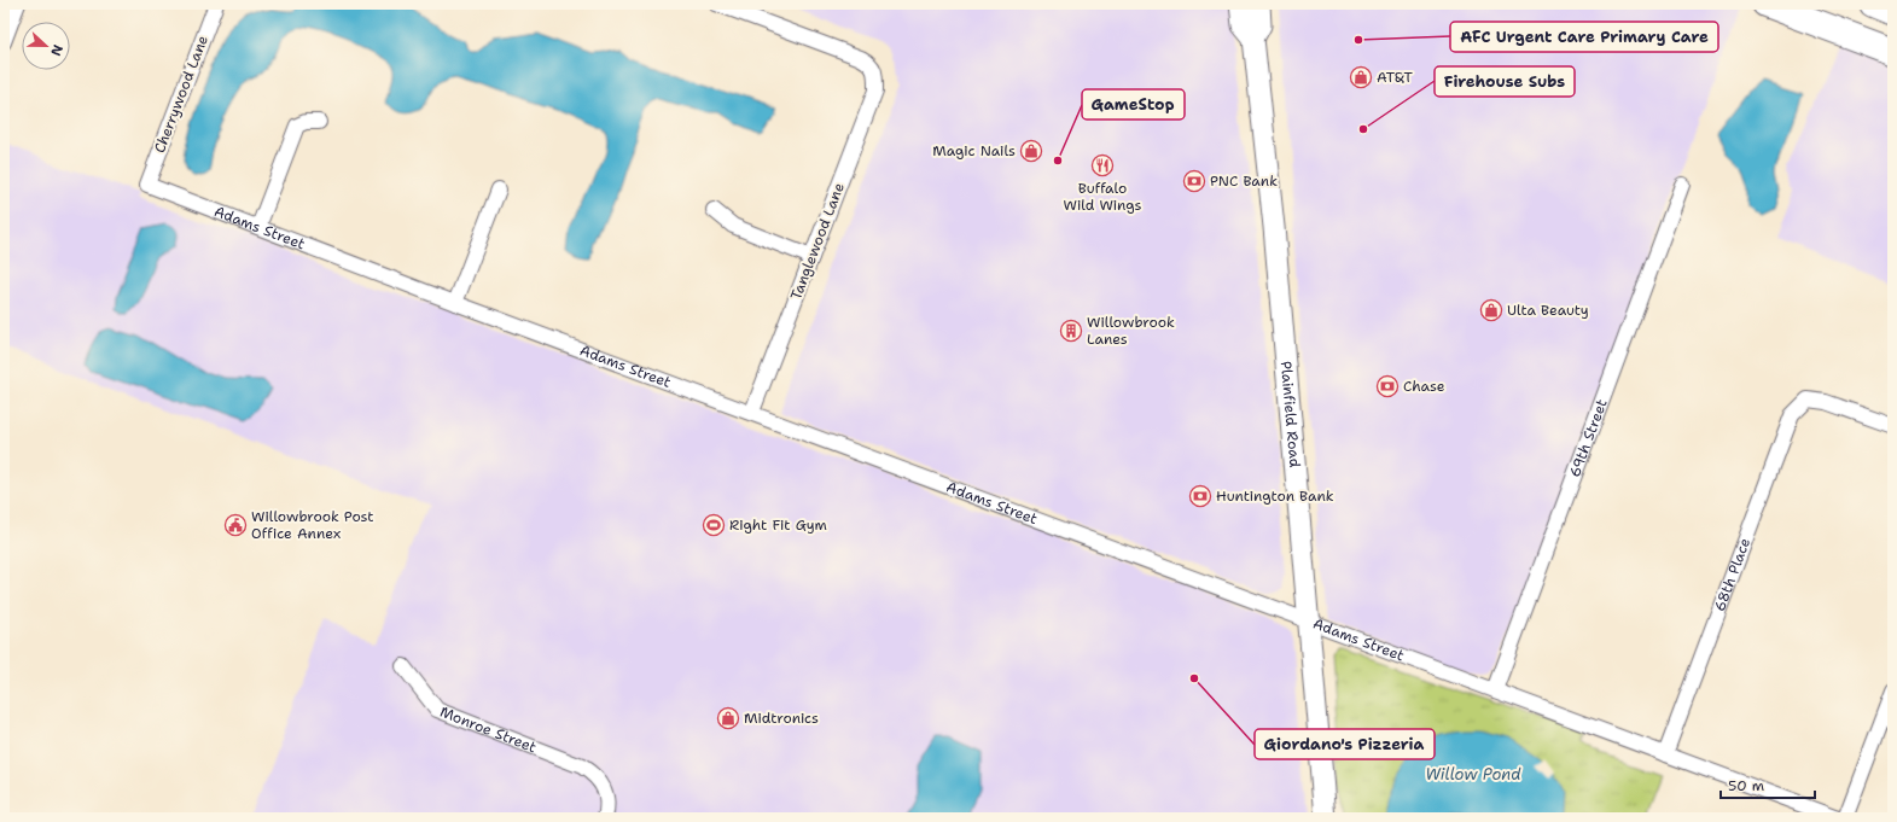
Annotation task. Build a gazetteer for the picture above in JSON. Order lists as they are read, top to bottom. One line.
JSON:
{"streets":{"main road":["Plainfield Road"],"street":["Cherrywood Lane","Adams Street","Tanglewood Lane","69th Street","68th Place","Monroe Street"]},"crossings":[["Cherrywood Lane","Adams Street"],["Adams Street","Tanglewood Lane"],["Adams Street","Plainfield Road"],["Adams Street","69th Street"],["Adams Street","68th Place"]],"water":["Willow Pond"],"places":{"other":["AFC Urgent Care Primary Care","Firehouse Subs","GameStop","Giordano's Pizzeria"],"shop":["AT&T","Magic Nails","Ulta Beauty","Midtronics"],"restaurant":["Buffalo Wild Wings"],"bank":["PNC Bank","Chase","Huntington Bank"],"building":["Willowbrook Lanes"],"public building":["Willowbrook Post Office Annex"],"sports":["Right Fit Gym"]},"scale_bar":"50 m","north":"right"}
